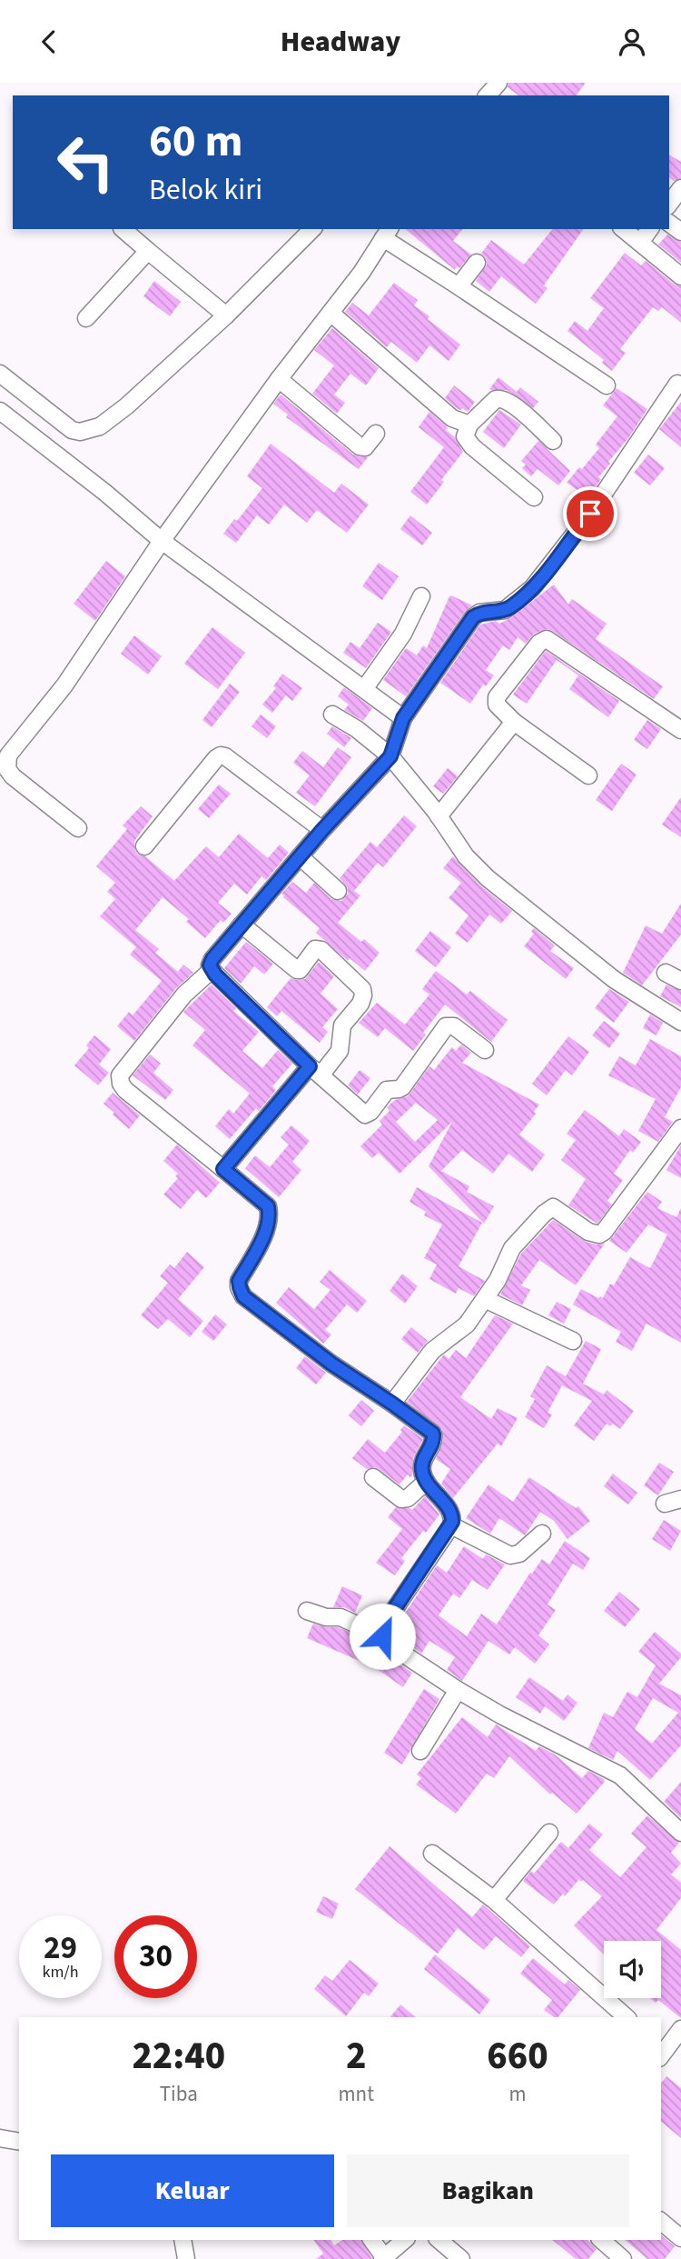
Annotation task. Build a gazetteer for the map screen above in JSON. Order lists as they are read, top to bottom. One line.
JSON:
{"page":{"header":"Headway","turn":["60 m","Belok kiri"],"speed":"29 km/h","limit":"30","eta":["22:40","Tiba","2","mnt","660","m"],"buttons":["Keluar","Bagikan"]}}
